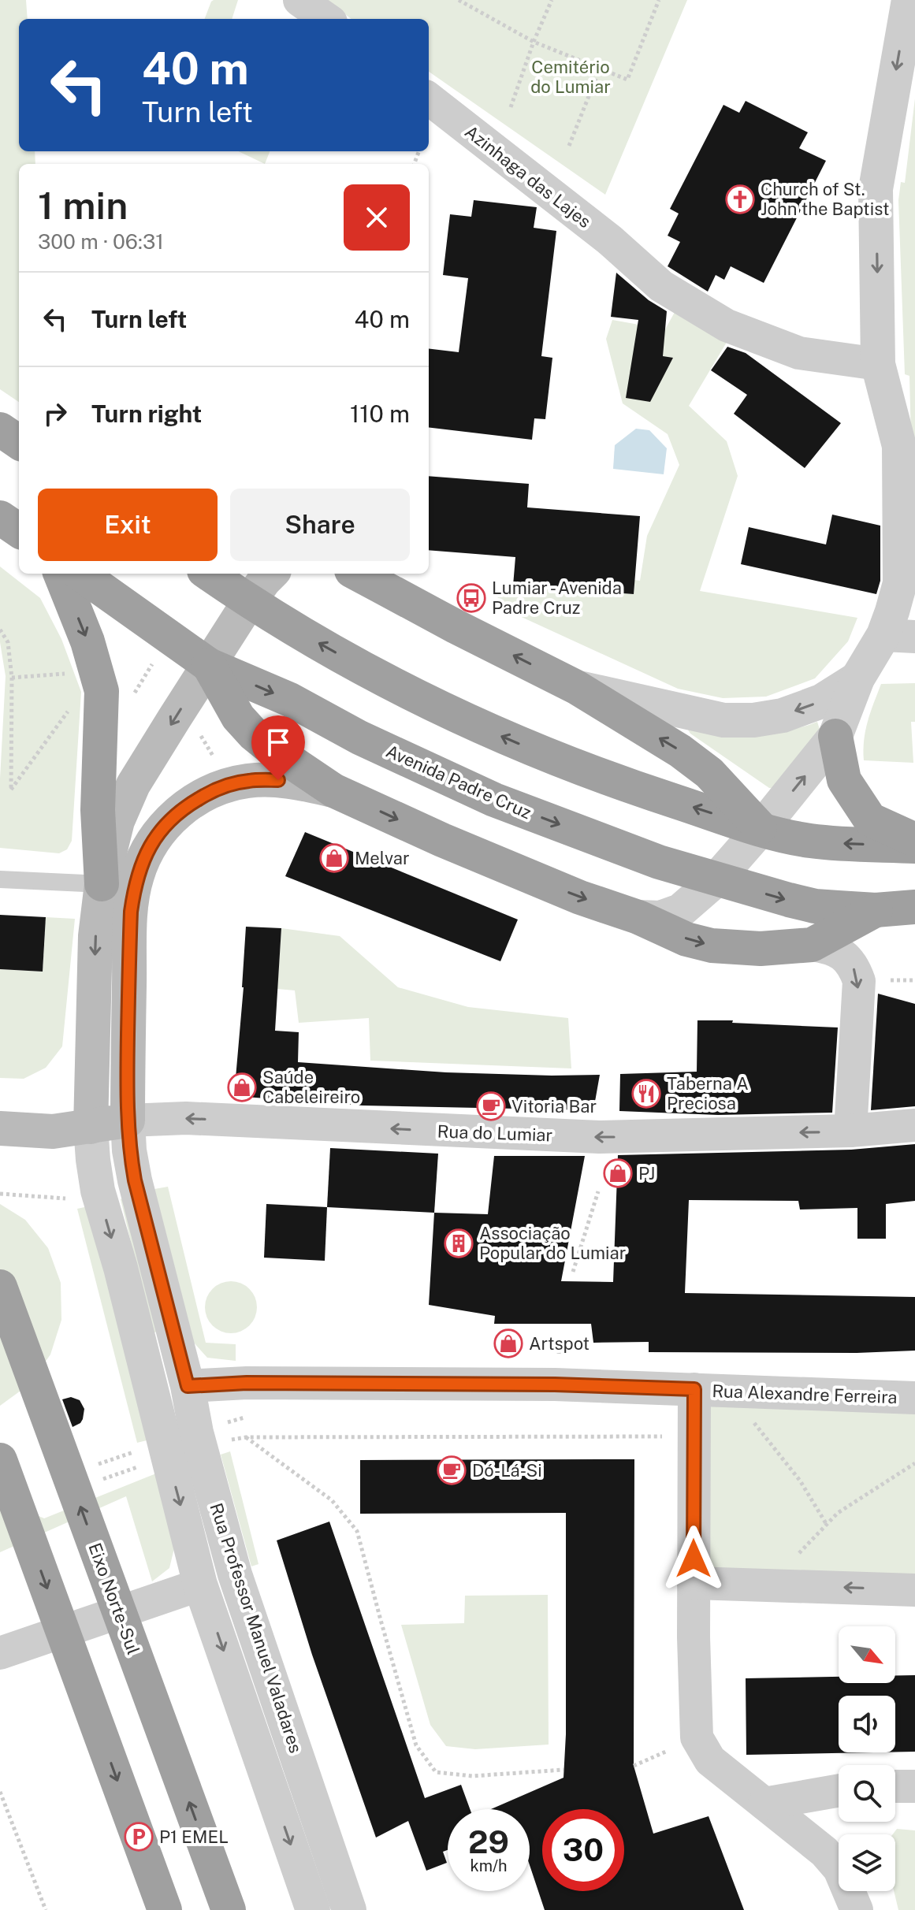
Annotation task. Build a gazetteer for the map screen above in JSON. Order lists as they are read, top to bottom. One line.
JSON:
{"streets":{"highway":["Avenida Padre Cruz","Eixo Norte-Sul"],"main road":["Rua do Lumiar"],"street":["Azinhaga das Lajes","Rua Alexandre Ferreira","Rua Professor Manuel Valadares"]},"crossings":[["Rua do Lumiar","Rua Professor Manuel Valadares"],["Rua Alexandre Ferreira","Rua Professor Manuel Valadares"]],"one_way":["Rua do Lumiar"],"parks":["Cemitério do Lumiar"],"places":{"church":["Church of St. John the Baptist"],"bus stop":["Lumiar - Avenida Padre Cruz"],"shop":["Melvar","Saúde Cabeleireiro","PJ","Artspot"],"restaurant":["Taberna A Preciosa"],"cafe":["Vitoria Bar","Dó-Lá-Si"],"building":["Associação Popular do Lumiar"],"parking":["P1 EMEL"]},"north":"bottom right","page":{"turn":["40 m","Turn left"],"heading":["1 min","300 m · 06:31"],"list":[{"name":"Turn left","value":"40 m"},{"name":"Turn right","value":"110 m"}],"buttons":["Exit","Share"],"speed":"29 km/h","limit":"30"}}
